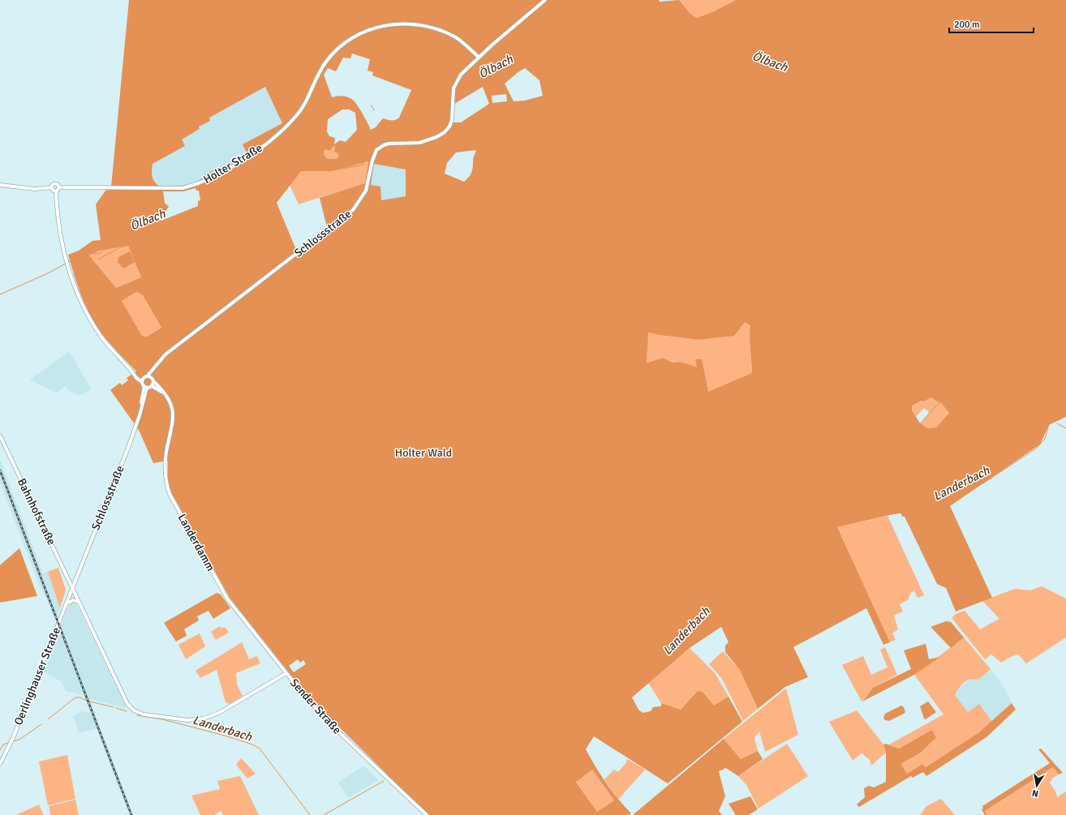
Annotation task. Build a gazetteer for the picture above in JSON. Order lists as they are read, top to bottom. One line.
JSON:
{"streets":{"main road":["Holter Straße","Schlossstraße","Bahnhofstraße","Landerdamm","Oerlinghauser Straße","Sender Straße"]},"crossings":[["Holter Straße","Schlossstraße"],["Schlossstraße","Bahnhofstraße"],["Schlossstraße","Landerdamm"],["Schlossstraße","Oerlinghauser Straße"],["Schlossstraße","Sender Straße"],["Bahnhofstraße","Oerlinghauser Straße"],["Bahnhofstraße","Sender Straße"],["Landerdamm","Sender Straße"],["Oerlinghauser Straße","Sender Straße"]],"water":["Ölbach","Landerbach"],"parks":["Holter Wald"],"scale_bar":"200 m","north":"bottom"}
